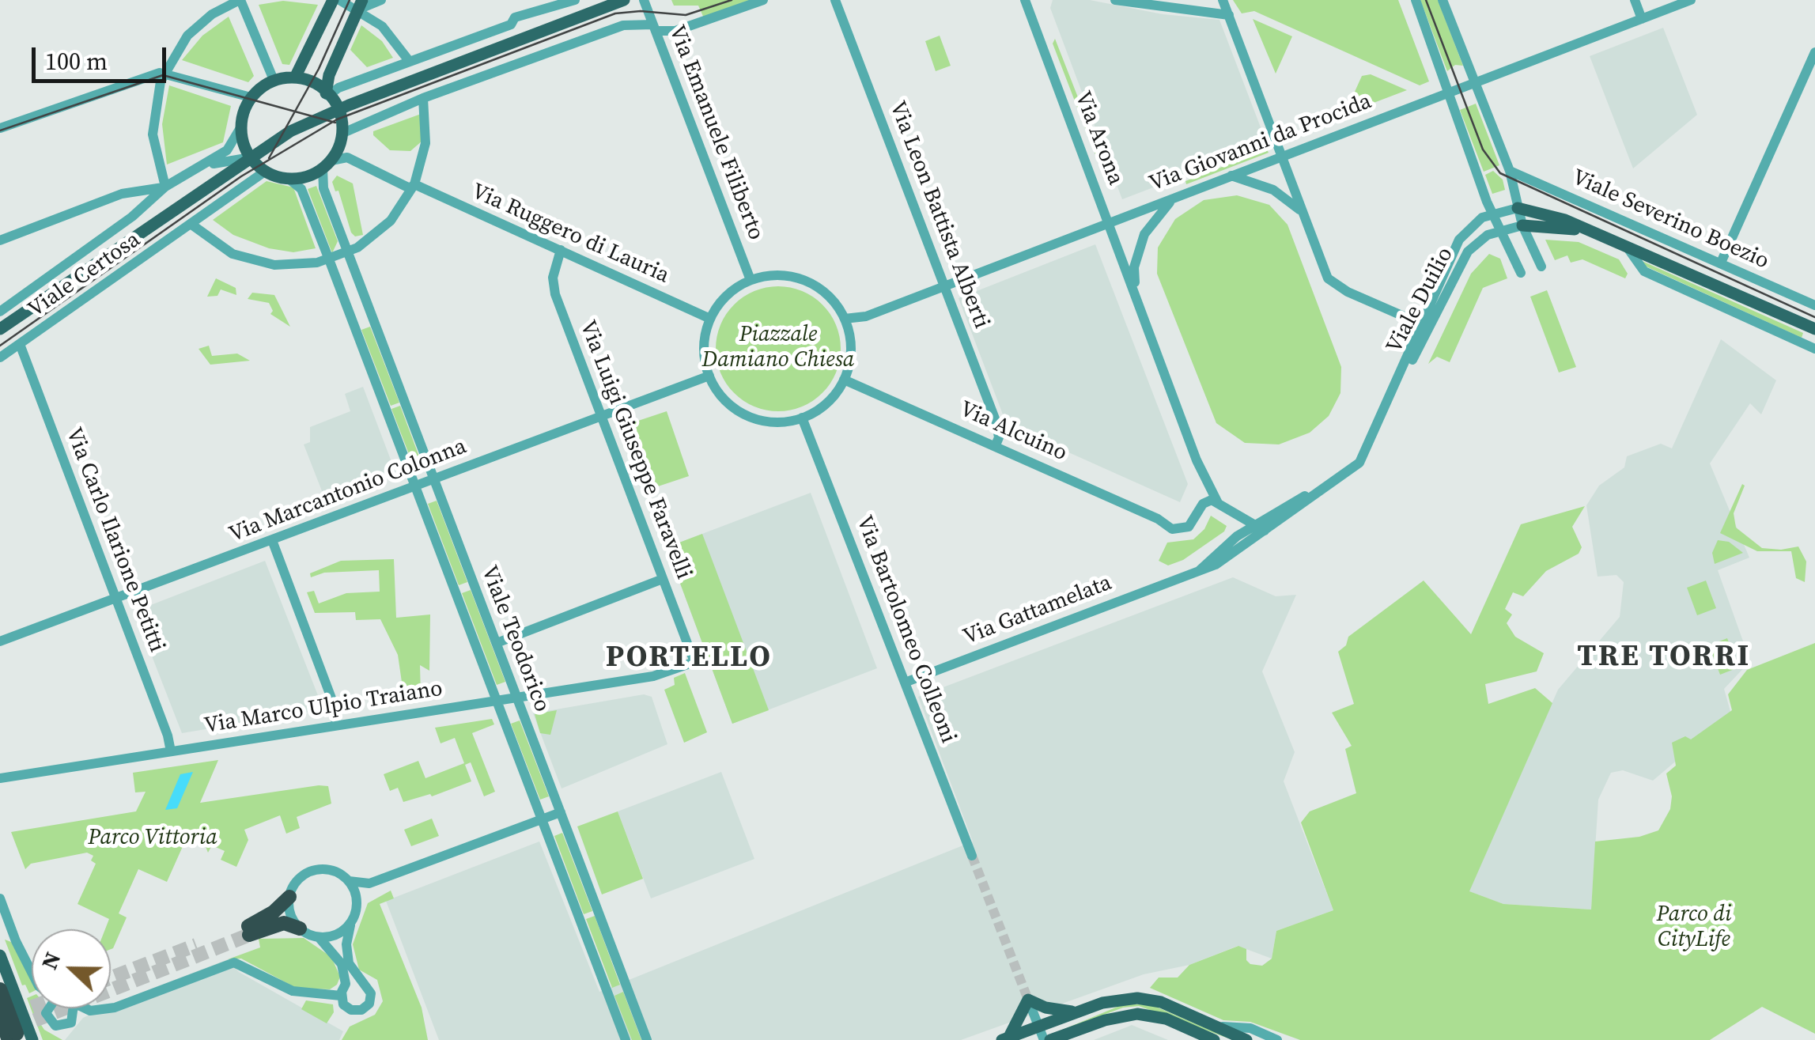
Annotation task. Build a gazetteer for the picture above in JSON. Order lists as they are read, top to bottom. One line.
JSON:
{"streets":{"main road":["Viale Severino Boezio","Viale Certosa"],"street":["Via Emanuele Filiberto","Via Arona","Via Giovanni da Procida","Via Leon Battista Alberti","Via Ruggero di Lauria","Viale Duilio","Via Alcuino","Via Luigi Giuseppe Faravelli","Via Marcantonio Colonna","Via Carlo Ilarione Petitti","Via Gattamelata","Via Bartolomeo Colleoni","Viale Teodorico","Via Marco Ulpio Traiano"]},"crossings":[["Via Emanuele Filiberto","Via Giovanni da Procida"],["Via Emanuele Filiberto","Via Ruggero di Lauria"],["Via Emanuele Filiberto","Via Alcuino"],["Via Emanuele Filiberto","Via Marcantonio Colonna"],["Via Emanuele Filiberto","Via Bartolomeo Colleoni"],["Via Arona","Via Giovanni da Procida"],["Via Arona","Via Alcuino"],["Via Giovanni da Procida","Via Leon Battista Alberti"],["Via Giovanni da Procida","Via Ruggero di Lauria"],["Via Giovanni da Procida","Via Alcuino"],["Via Giovanni da Procida","Via Marcantonio Colonna"],["Via Giovanni da Procida","Via Bartolomeo Colleoni"],["Via Leon Battista Alberti","Via Alcuino"],["Viale Severino Boezio","Viale Duilio"],["Via Ruggero di Lauria","Via Alcuino"],["Via Ruggero di Lauria","Via Luigi Giuseppe Faravelli"],["Via Ruggero di Lauria","Via Marcantonio Colonna"],["Via Ruggero di Lauria","Via Bartolomeo Colleoni"],["Via Ruggero di Lauria","Viale Teodorico"],["Viale Certosa","Via Carlo Ilarione Petitti"],["Viale Duilio","Via Gattamelata"],["Via Alcuino","Via Marcantonio Colonna"],["Via Alcuino","Via Bartolomeo Colleoni"],["Via Luigi Giuseppe Faravelli","Via Marcantonio Colonna"],["Via Luigi Giuseppe Faravelli","Via Marco Ulpio Traiano"],["Via Marcantonio Colonna","Via Carlo Ilarione Petitti"],["Via Marcantonio Colonna","Via Bartolomeo Colleoni"],["Via Marcantonio Colonna","Viale Teodorico"],["Via Carlo Ilarione Petitti","Via Marco Ulpio Traiano"],["Via Gattamelata","Via Bartolomeo Colleoni"],["Viale Teodorico","Via Marco Ulpio Traiano"]],"districts":["TRE TORRI","PORTELLO"],"parks":["Piazzale Damiano Chiesa","Parco Vittoria","Parco di CityLife"],"scale_bar":"100 m","north":"left"}
